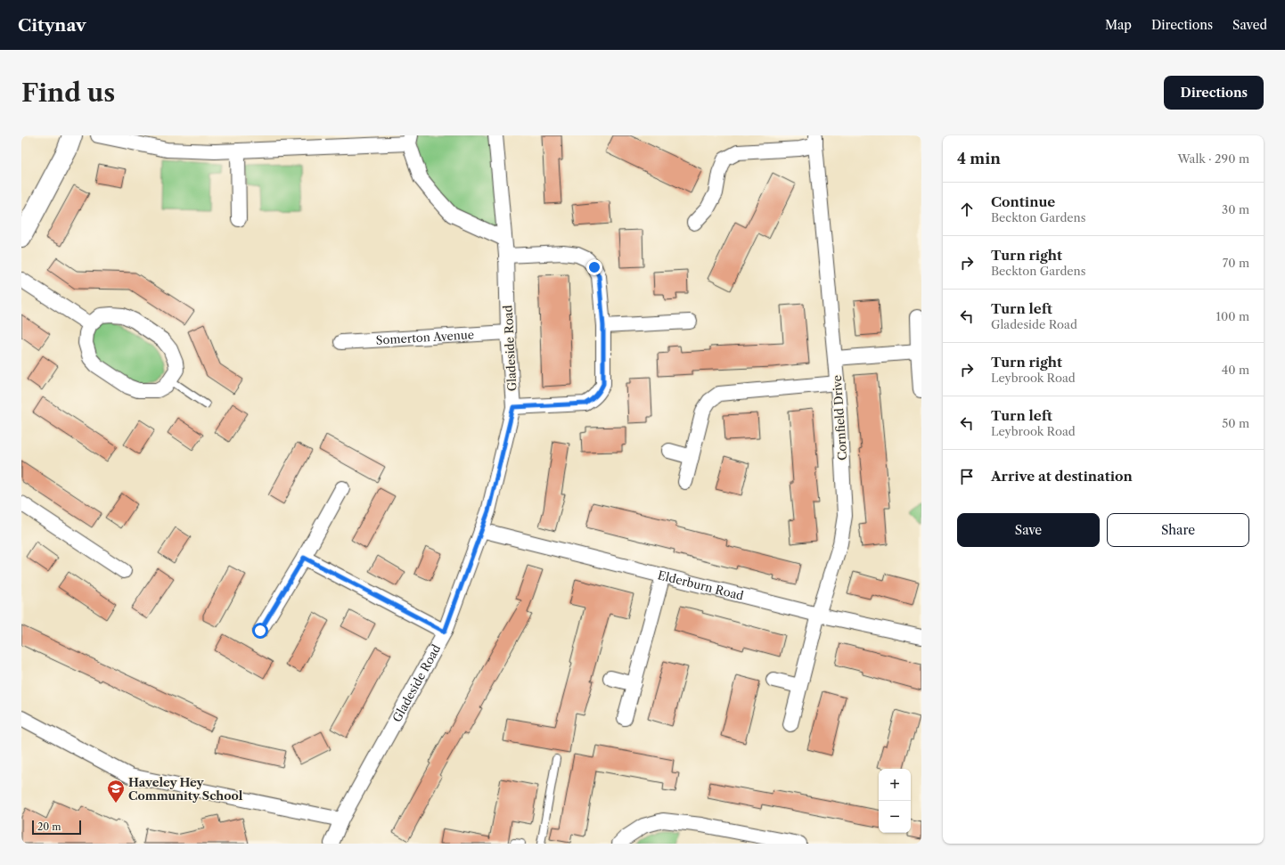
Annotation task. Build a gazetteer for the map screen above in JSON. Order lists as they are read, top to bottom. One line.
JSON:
{"streets":{"street":["Somerton Avenue","Gladeside Road","Cornfield Drive","Elderburn Road"]},"crossings":[["Somerton Avenue","Gladeside Road"],["Gladeside Road","Elderburn Road"],["Cornfield Drive","Elderburn Road"]],"places":{"school or university":["Haveley Hey Community School"]},"scale_bar":"20 m","page":{"header":"Citynav","nav":["Map","Directions","Saved"],"buttons":["Directions",["Save","Share"]],"title":"Find us","heading":["4 min","Walk · 290 m"],"list":[["Continue","Beckton Gardens","30 m"],["Turn right","Beckton Gardens","70 m"],["Turn left","Gladeside Road","100 m"],["Turn right","Leybrook Road","40 m"],["Turn left","Leybrook Road","50 m"],"Arrive at destination"],"map_buttons":["+","−"],"scale":"20 m"}}
